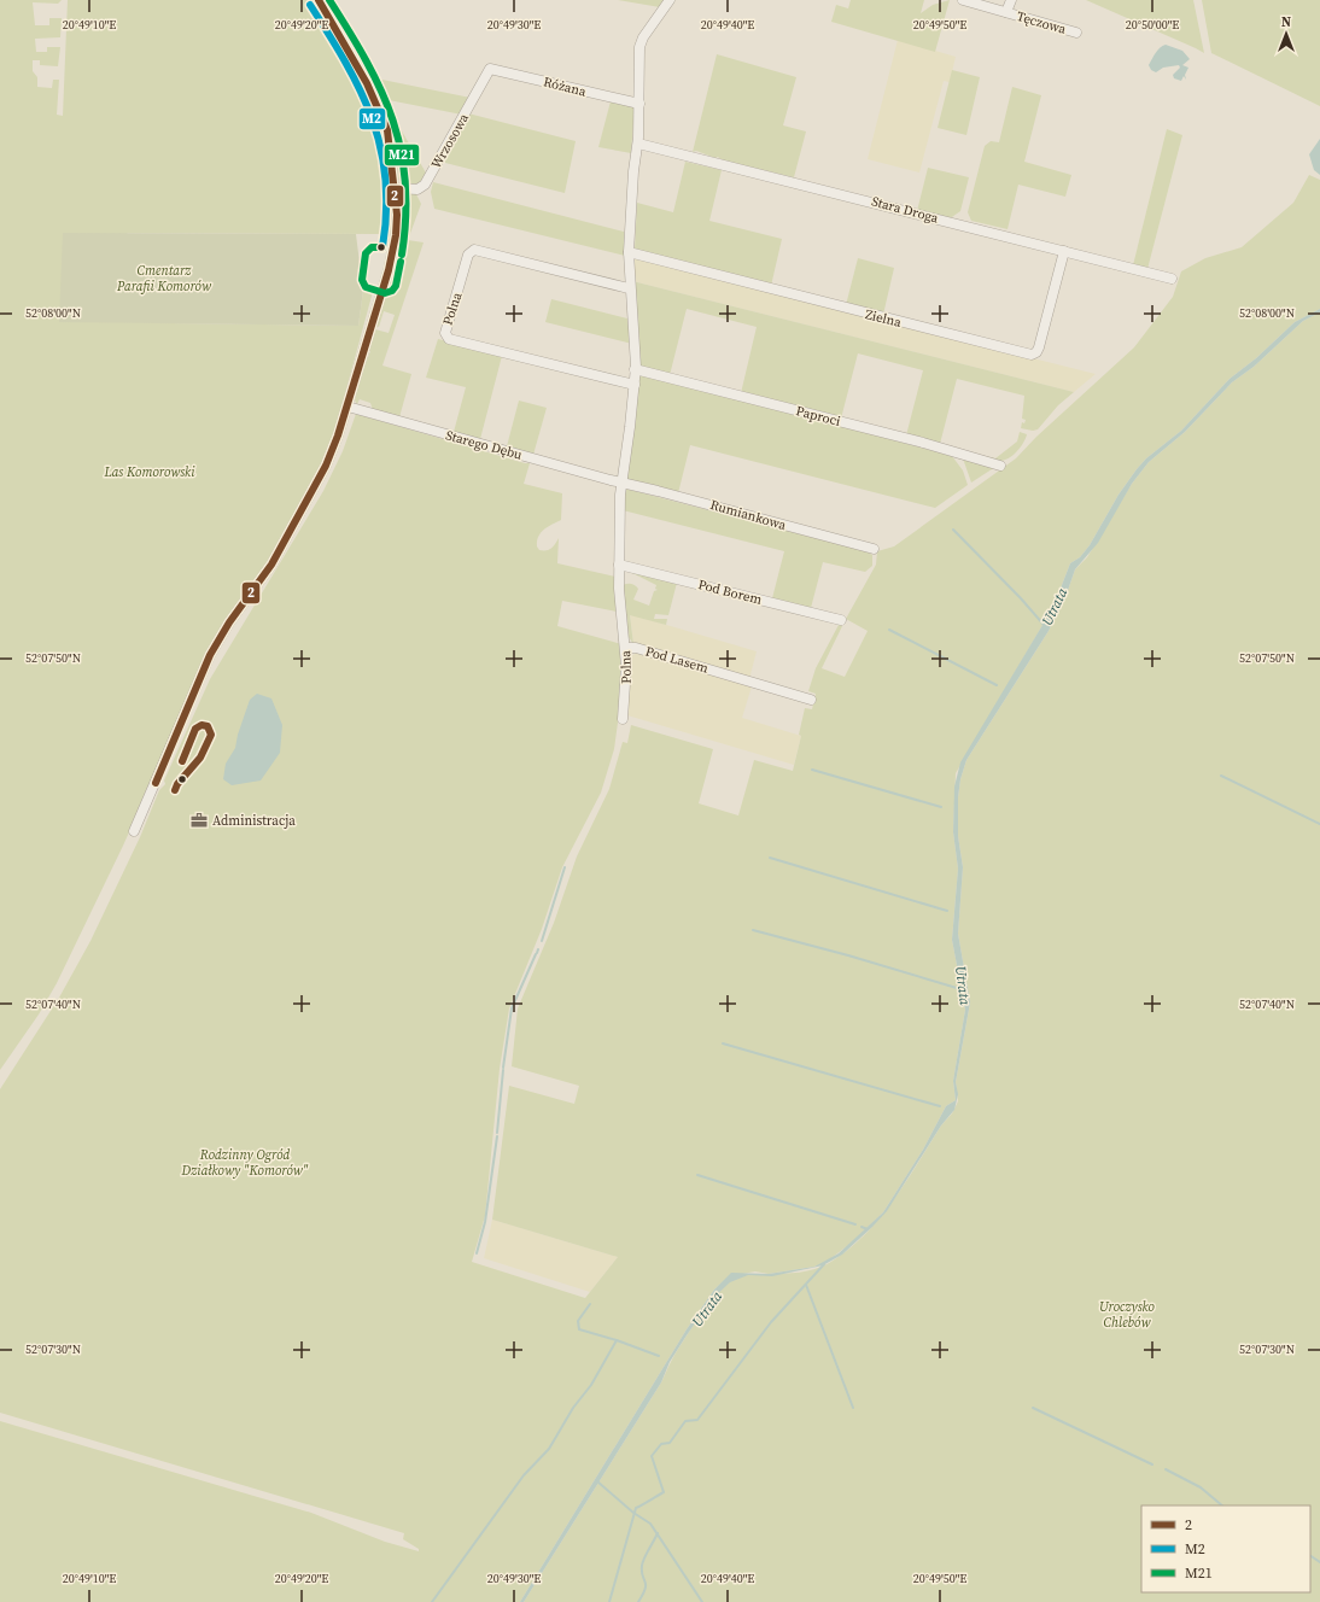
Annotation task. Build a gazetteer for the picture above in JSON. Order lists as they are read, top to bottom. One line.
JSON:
{"streets":{"street":["Tęczowa","Różana","Wrzosowa","Stara Droga","Polna","Zielna","Paproci","Starego Dębu","Rumiankowa","Pod Borem","Pod Lasem"]},"crossings":[["Różana","Wrzosowa"],["Różana","Polna"],["Stara Droga","Polna"],["Stara Droga","Zielna"],["Polna","Zielna"],["Polna","Paproci"],["Polna","Starego Dębu"],["Polna","Rumiankowa"],["Polna","Pod Borem"],["Polna","Pod Lasem"],["Starego Dębu","Rumiankowa"]],"water":["Utrata"],"parks":["Cmentarz Parafii Komorów","Las Komorowski","Rodzinny Ogród Działkowy \"Komorów\"","Uroczysko Chlebów"],"places":{"office":["Administracja"]},"lines":["transit line 2","transit line M21","transit line M2"],"legend":["2","M2","M21"],"north":"top","coordinates":["20°49'10\"E","20°49'20\"E","20°49'30\"E","20°49'40\"E","20°49'50\"E","20°50'00\"E","52°08'00\"N","52°07'50\"N","52°07'40\"N","52°07'30\"N"]}
